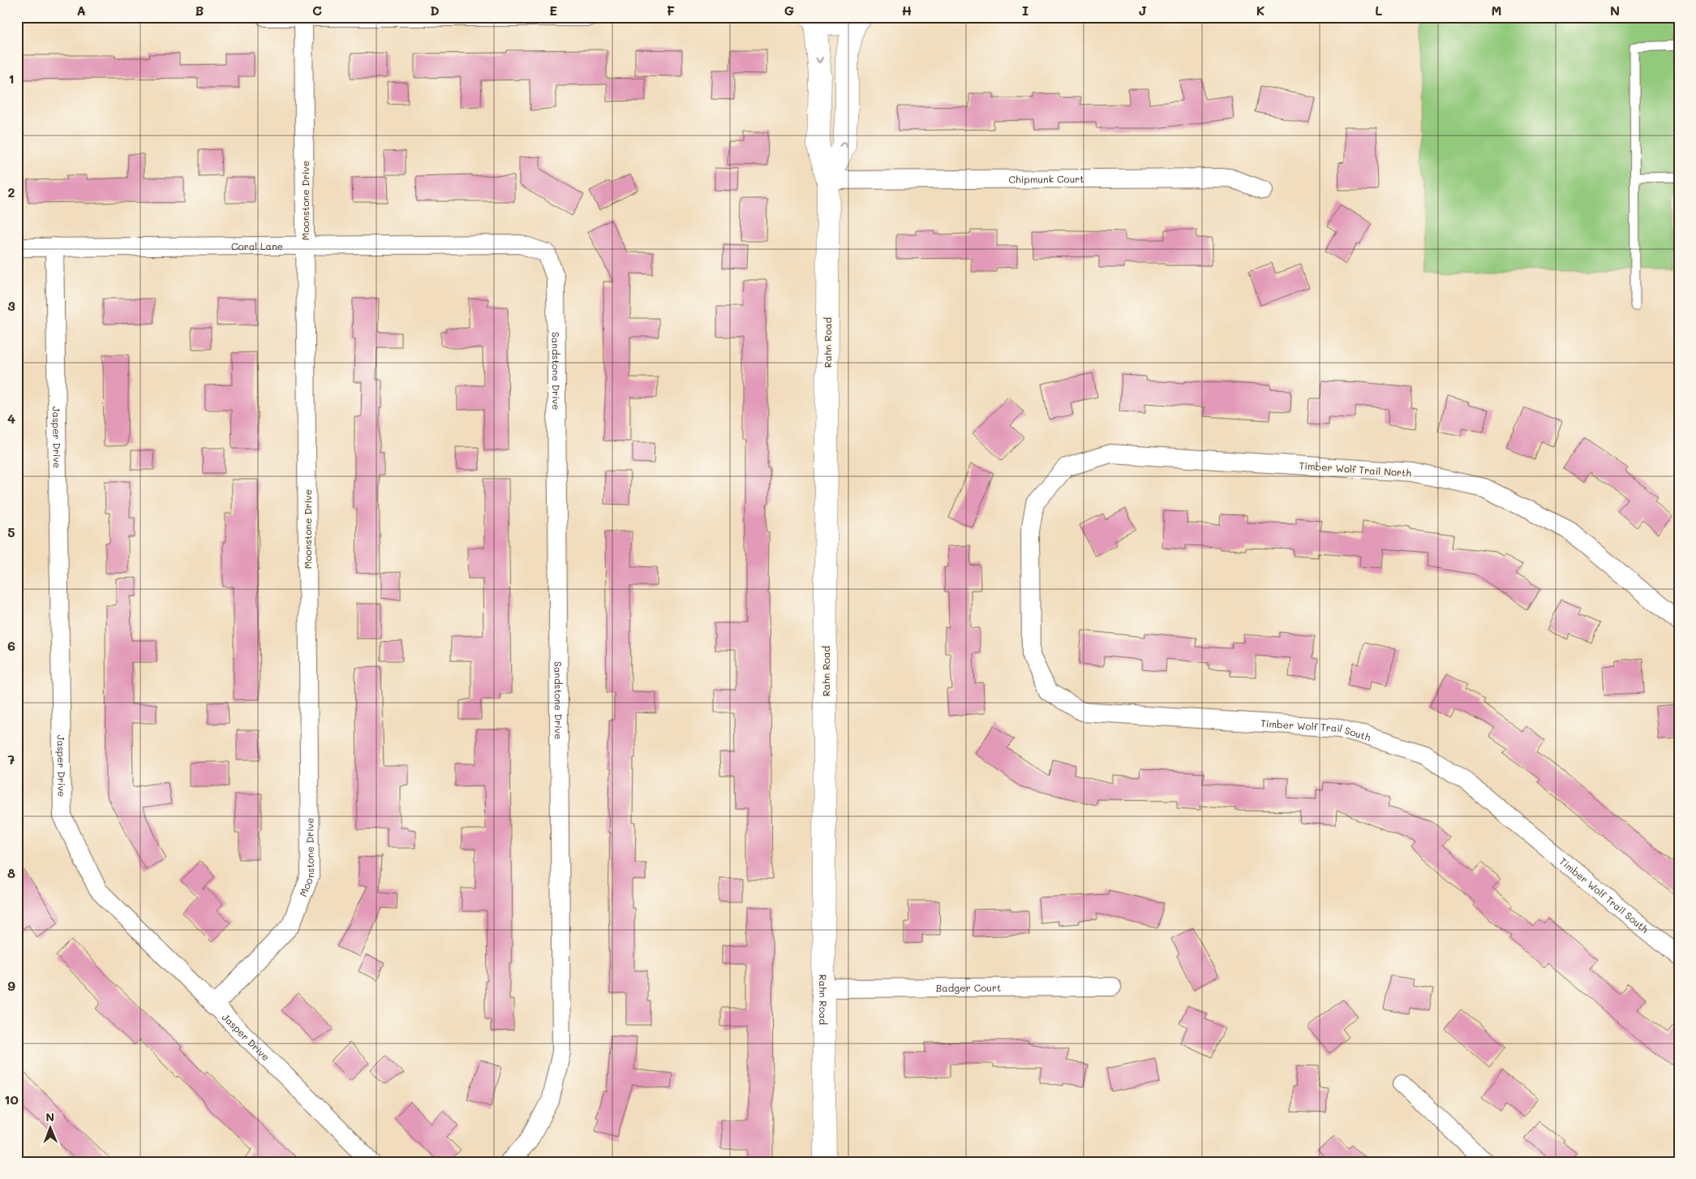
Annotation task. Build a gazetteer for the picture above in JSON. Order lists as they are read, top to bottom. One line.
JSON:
{"streets":{"street":["Chipmunk Court","Moonstone Drive","Coral Lane","Rahn Road","Sandstone Drive","Jasper Drive","Timber Wolf Trail North","Timber Wolf Trail South","Badger Court"]},"crossings":[["Chipmunk Court","Rahn Road"],["Moonstone Drive","Coral Lane"],["Moonstone Drive","Jasper Drive"],["Coral Lane","Sandstone Drive"],["Coral Lane","Jasper Drive"],["Rahn Road","Badger Court"],["Timber Wolf Trail North","Timber Wolf Trail South"]],"north":"top","grid":{"columns":["A","B","C","D","E","F","G","H","I","J","K","L","M","N"],"rows":["1","2","3","4","5","6","7","8","9","10"]}}
